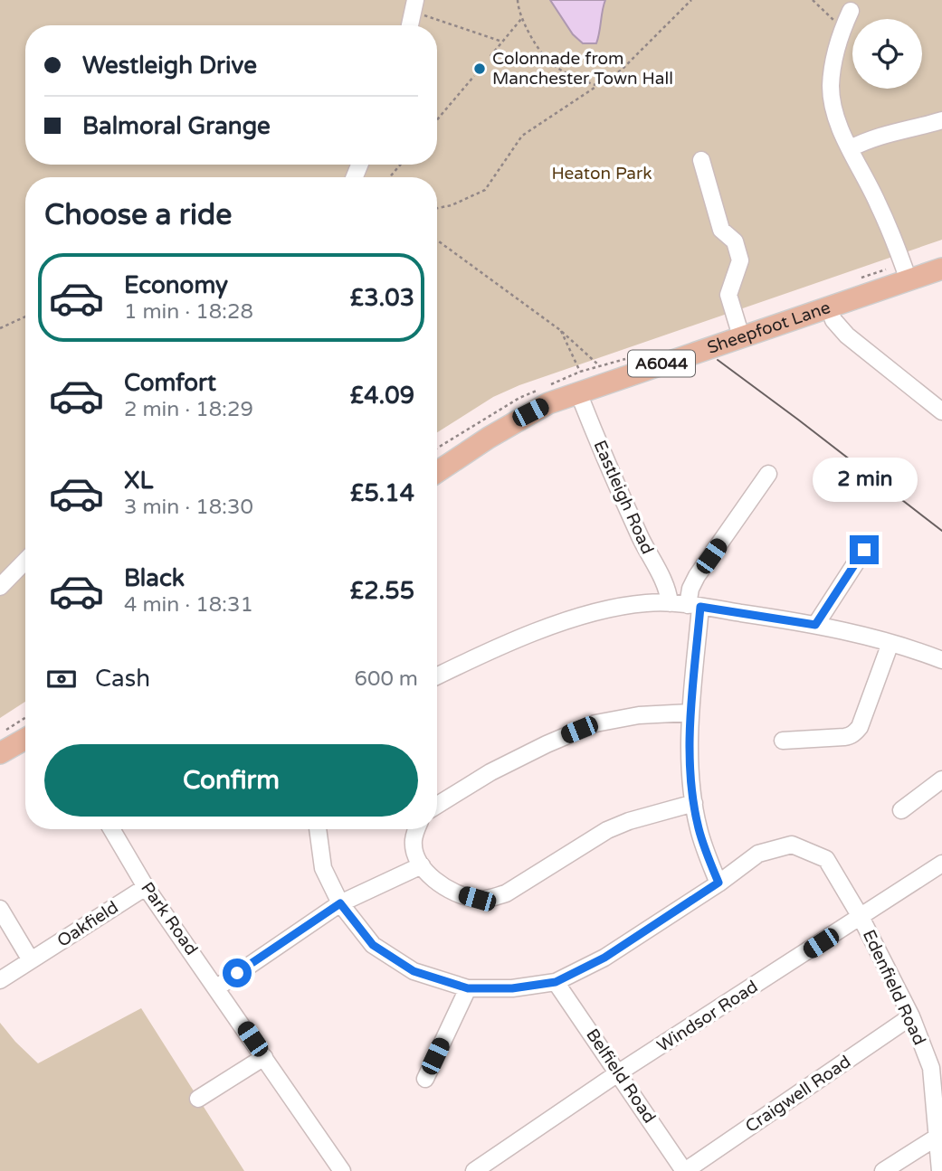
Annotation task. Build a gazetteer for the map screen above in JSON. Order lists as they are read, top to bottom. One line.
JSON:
{"streets":{"main road":["Sheepfoot Lane","A6044"],"street":["Eastleigh Road","Park Road","Oakfield","Edenfield Road","Windsor Road","Belfield Road","Craigwell Road"]},"crossings":[["Sheepfoot Lane","Eastleigh Road"],["Park Road","Oakfield"],["Edenfield Road","Windsor Road"],["Edenfield Road","Belfield Road"],["Edenfield Road","Craigwell Road"],["Windsor Road","Belfield Road"],["Belfield Road","Craigwell Road"]],"parks":["Heaton Park"],"places":["Colonnade from Manchester Town Hall"],"page":{"banner":["Westleigh Drive","Balmoral Grange"],"heading":"Choose a ride","list":[{"name":"Economy","note":"1 min · 18:28","value":"£3.03"},{"name":"Comfort","note":"2 min · 18:29","value":"£4.09"},{"name":"XL","note":"3 min · 18:30","value":"£5.14"},{"name":"Black","note":"4 min · 18:31","value":"£2.55"}],"bubble":"2 min","pay":["Cash","600 m"],"buttons":"Confirm"}}
